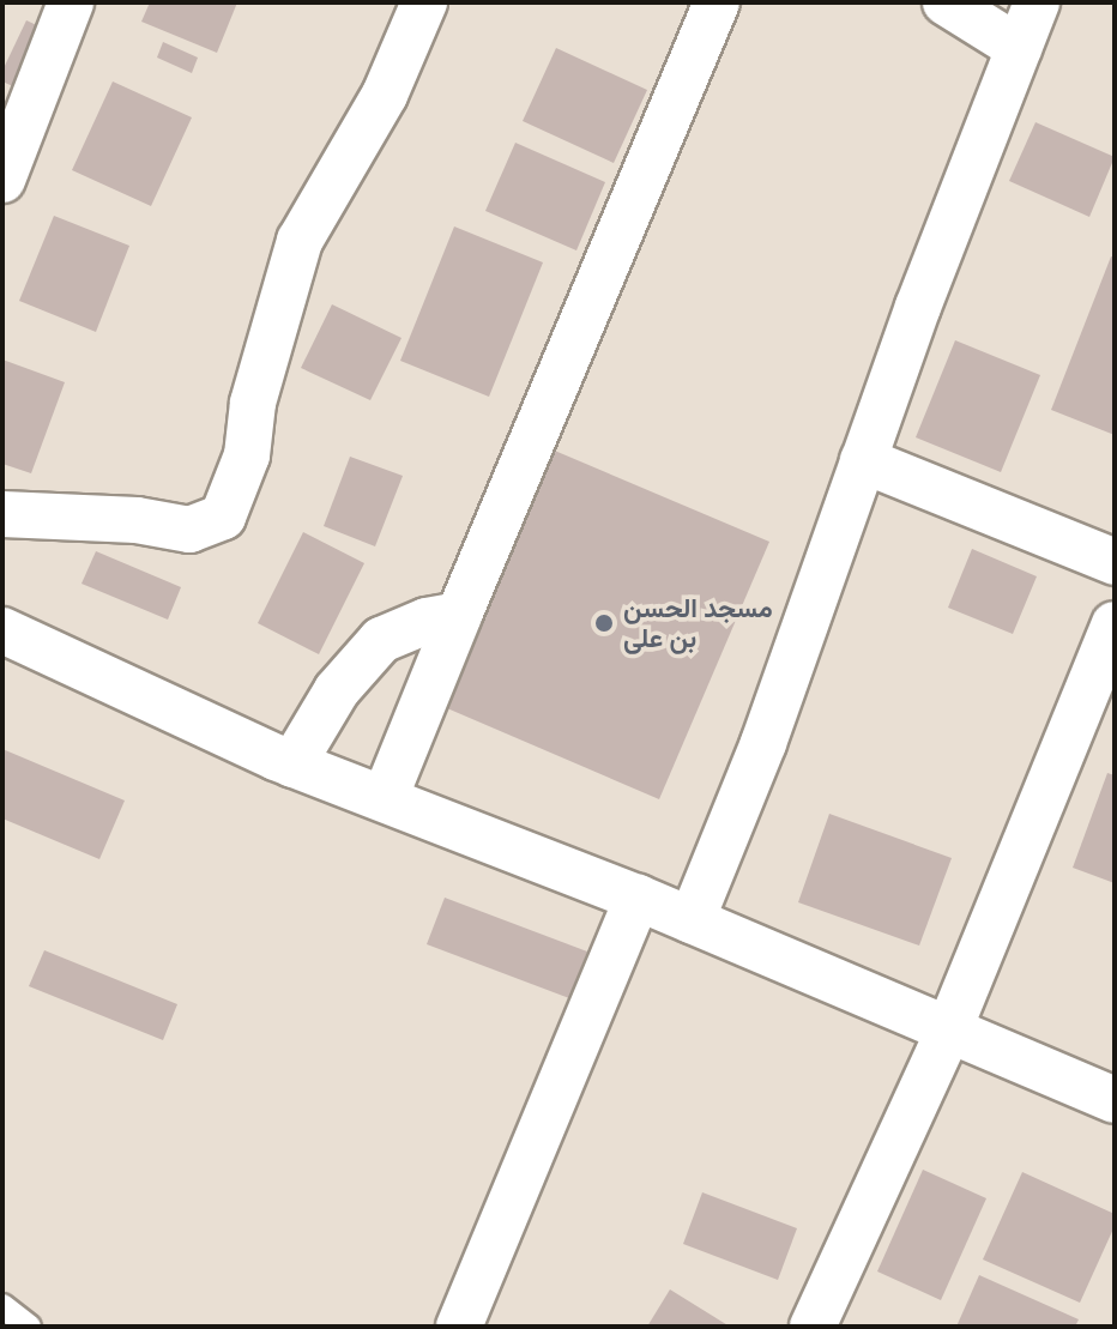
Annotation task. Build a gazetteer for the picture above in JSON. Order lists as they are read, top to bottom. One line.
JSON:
{"places":["مسجد الحسن بن على"]}
